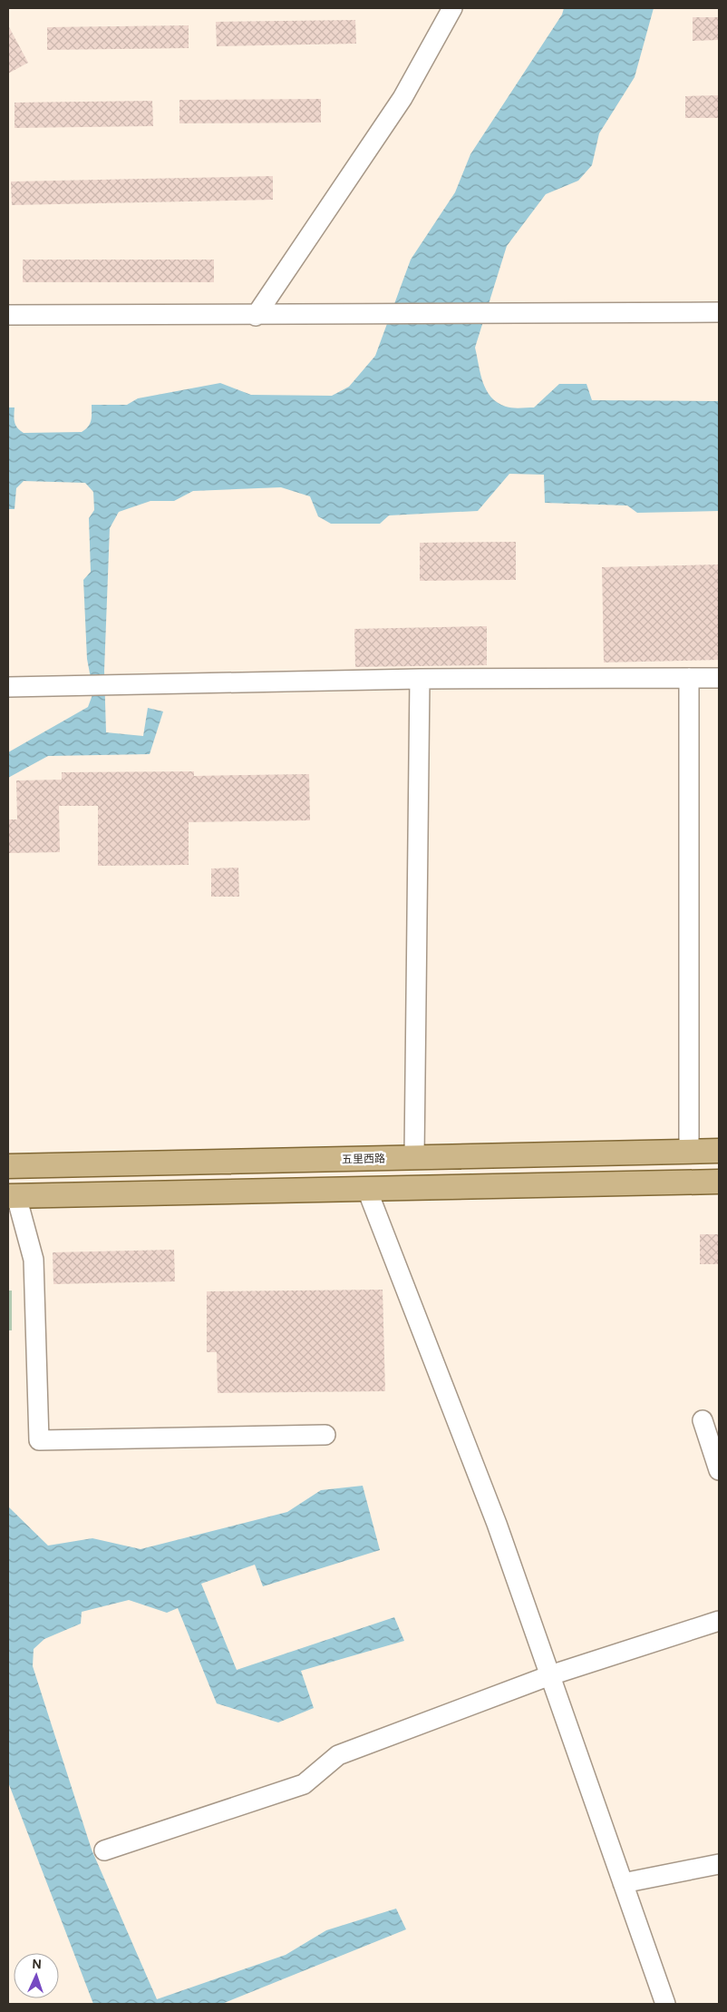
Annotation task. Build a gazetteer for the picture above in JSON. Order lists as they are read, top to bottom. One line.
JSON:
{"streets":{"main road":["五里西路"]},"north":"top"}
